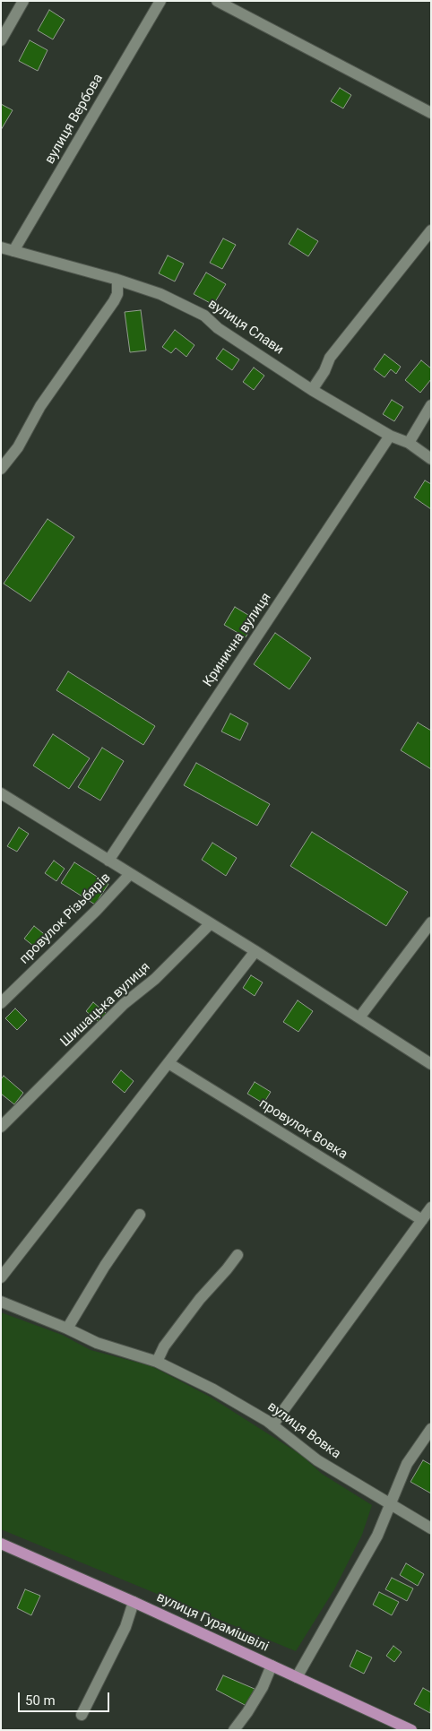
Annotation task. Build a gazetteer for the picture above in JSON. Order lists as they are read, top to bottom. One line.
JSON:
{"streets":{"main road":["вулиця Гурамішвілі"],"street":["вулиця Вербова","вулиця Слави","Кринична вулиця","провулок Різьбярів","Шишацька вулиця","провулок Вовка","вулиця Вовка"]},"crossings":[["вулиця Вербова","вулиця Слави"],["вулиця Слави","Кринична вулиця"]],"scale_bar":"50 m"}
